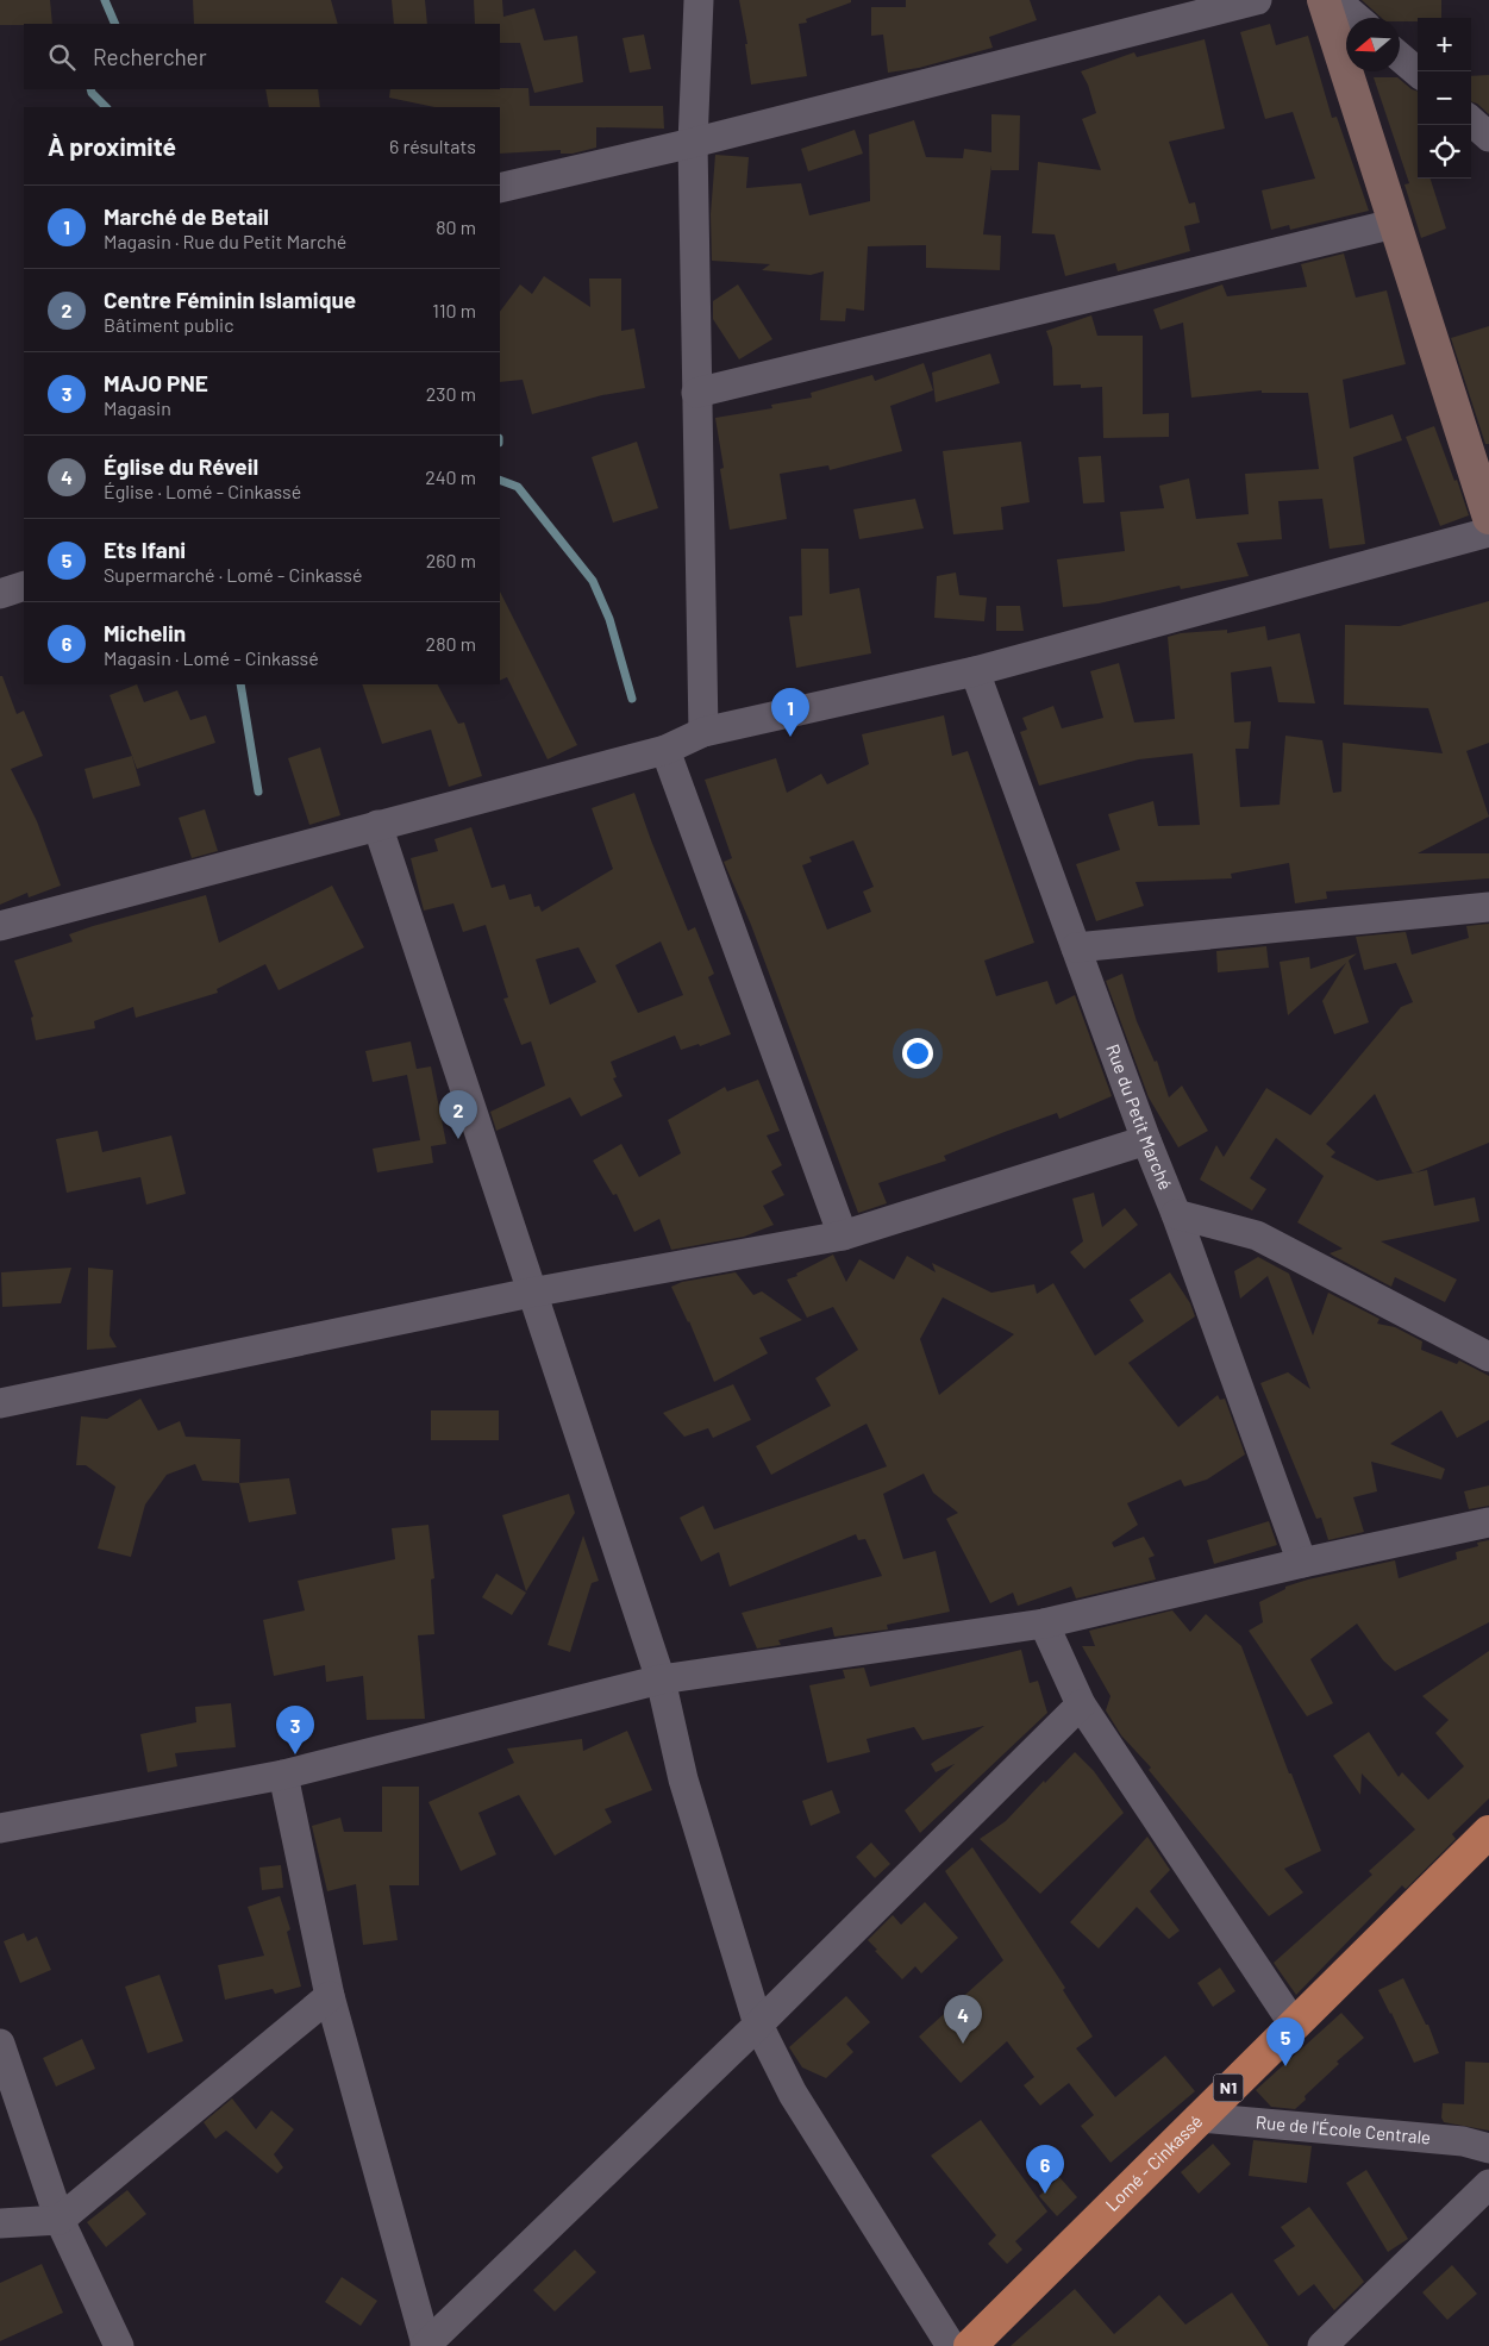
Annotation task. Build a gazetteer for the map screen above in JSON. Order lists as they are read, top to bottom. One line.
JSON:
{"streets":{"highway":["N1","Lomé - Cinkassé"],"street":["Rue du Petit Marché","Rue de l'École Centrale"]},"crossings":[["Rue de l'École Centrale","Lomé - Cinkassé"]],"north":"left","page":{"map_buttons":["+","−"],"search":"Rechercher","heading":["À proximité","6 résultats"],"list":[{"mark":"1","name":"Marché de Betail","note":"Magasin · Rue du Petit Marché","value":"80 m"},{"mark":"2","name":"Centre Féminin Islamique","note":"Bâtiment public","value":"110 m"},{"mark":"3","name":"MAJO PNE","note":"Magasin","value":"230 m"},{"mark":"4","name":"Église du Réveil","note":"Église · Lomé - Cinkassé","value":"240 m"},{"mark":"5","name":"Ets Ifani","note":"Supermarché · Lomé - Cinkassé","value":"260 m"},{"mark":"6","name":"Michelin","note":"Magasin · Lomé - Cinkassé","value":"280 m"}],"pins":["1","2","3","4","5","6"]}}
